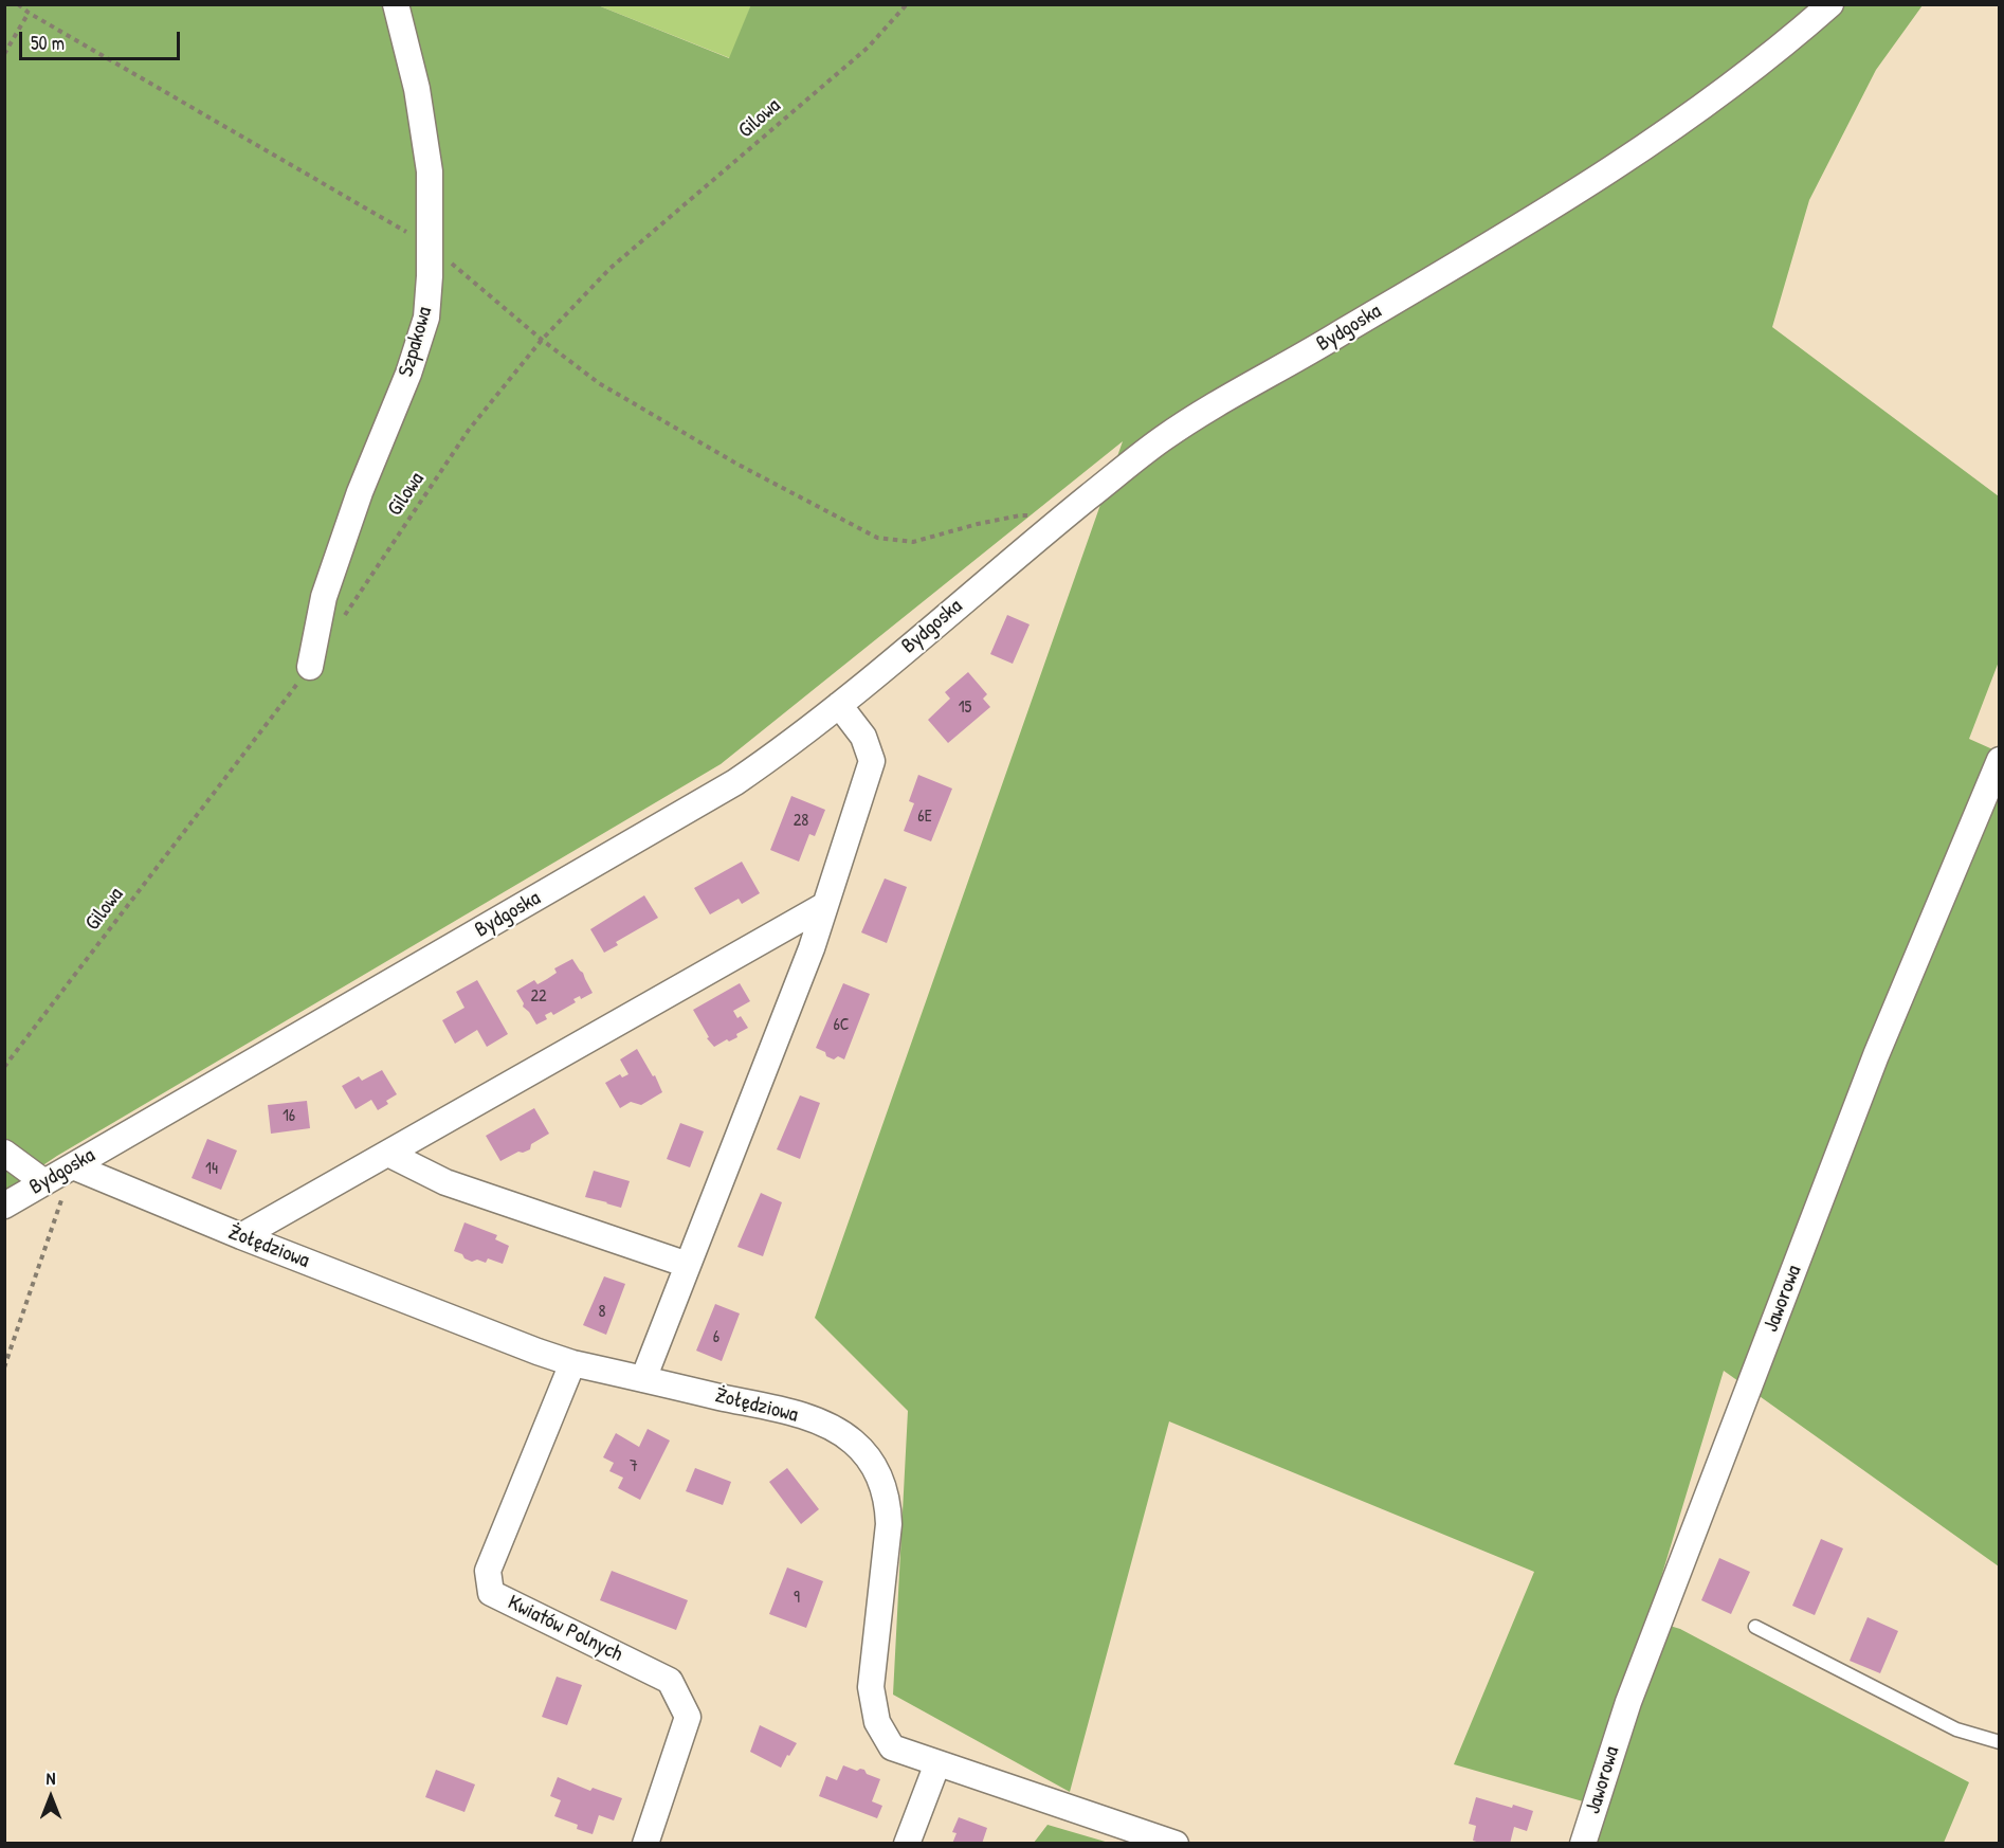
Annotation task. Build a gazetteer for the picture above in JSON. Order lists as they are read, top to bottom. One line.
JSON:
{"streets":{"street":["Bydgoska","Szpakowa","Żołędziowa","Jaworowa","Kwiatów Polnych"],"path":["Gilowa"]},"crossings":[["Gilowa","Szpakowa"],["Bydgoska","Żołędziowa"],["Żołędziowa","Kwiatów Polnych"]],"house_numbers":["15","6E","28","22","6C","16","14","8","6","7","9"],"scale_bar":"50 m","north":"top"}
